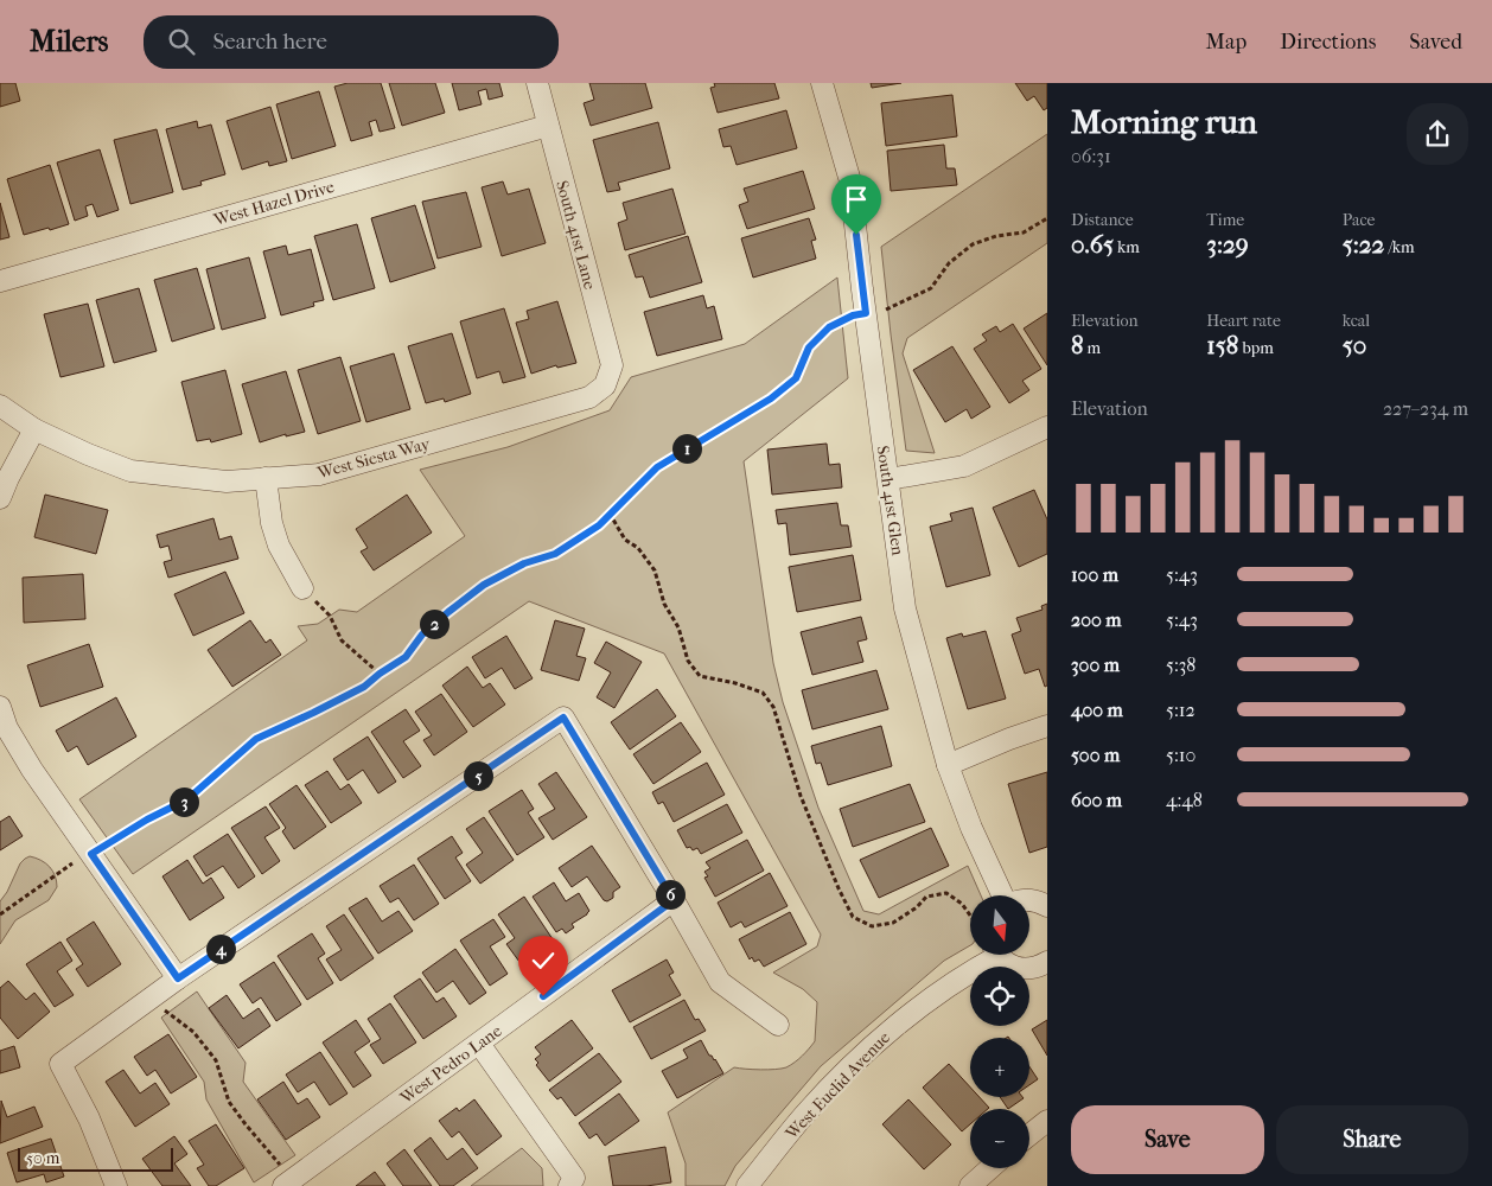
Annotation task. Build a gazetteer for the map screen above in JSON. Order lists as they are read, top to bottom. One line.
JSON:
{"streets":{"street":["West Hazel Drive","South 41st Lane","West Siesta Way","South 41st Glen","West Pedro Lane","West Euclid Avenue"]},"crossings":[["West Hazel Drive","South 41st Lane"],["South 41st Lane","West Siesta Way"]],"scale_bar":"50 m","north":"bottom","page":{"header":"Milers","search":"Search here","nav":["Map","Directions","Saved"],"heading":["Morning run","06:31"],"stats":[["Distance","0.65 km"],["Time","3:29"],["Pace","5:22 /km"],["Elevation","8 m"],["Heart rate","158 bpm"],["kcal","50"]],"chart":["Elevation","227–234 m"],"pins":["1","2","5","3","6","4"],"list":[{"name":"100 m","note":"5:43"},{"name":"200 m","note":"5:43"},{"name":"300 m","note":"5:38"},{"name":"400 m","note":"5:12"},{"name":"500 m","note":"5:10"},{"name":"600 m","note":"4:48"}],"map_buttons":["+","−"],"buttons":["Save","Share"],"scale":"50 m"}}
